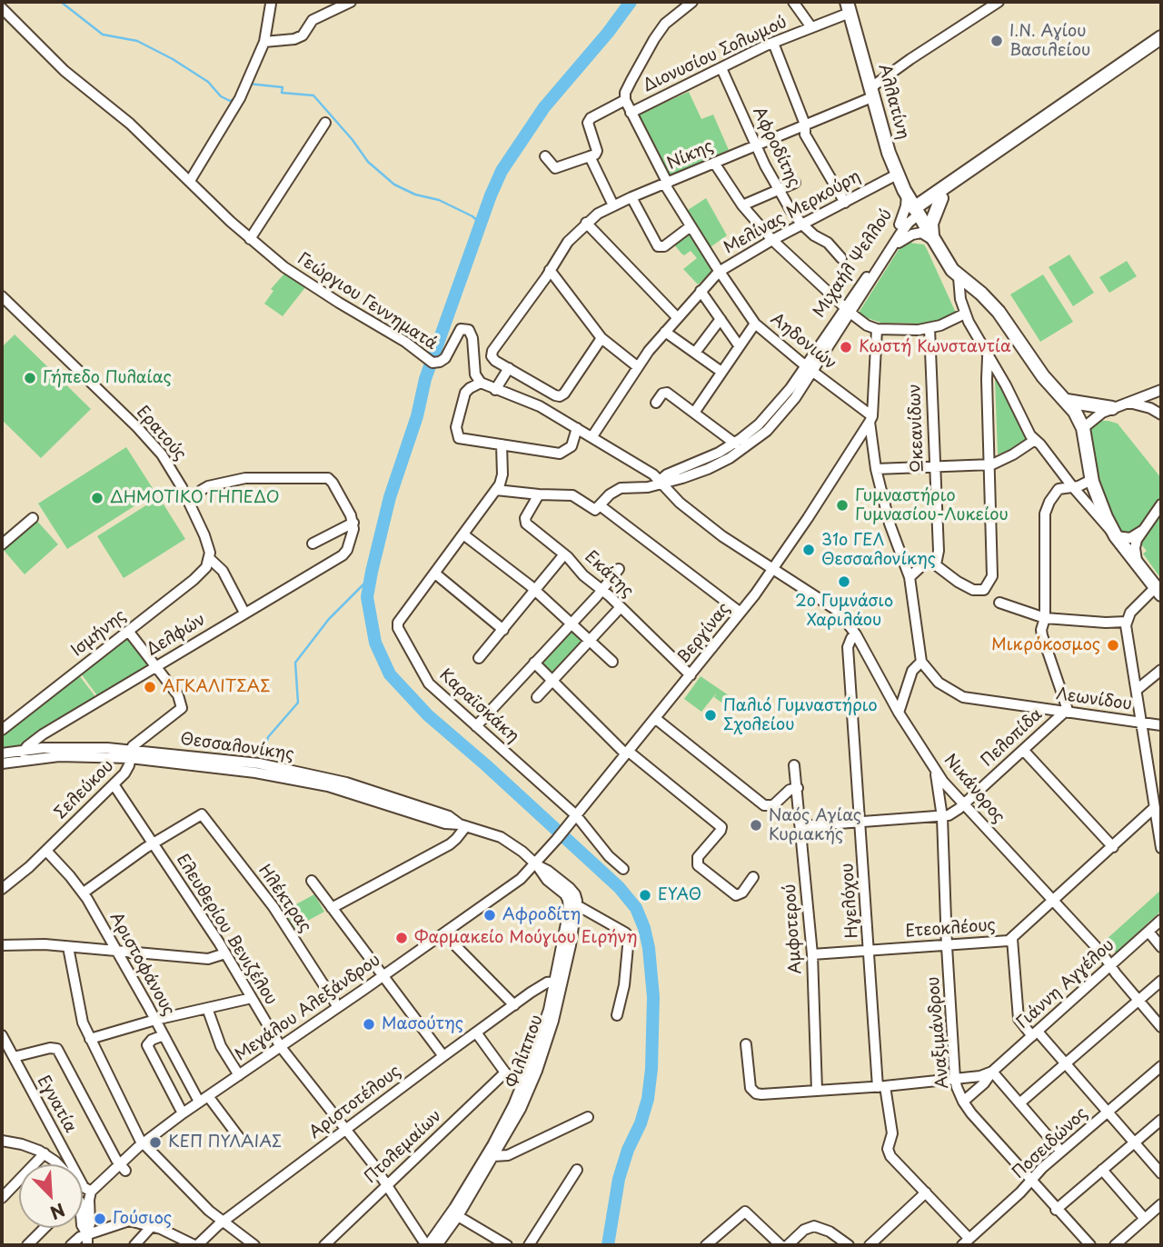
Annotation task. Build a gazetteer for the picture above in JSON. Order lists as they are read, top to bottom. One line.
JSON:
{"streets":{"main road":["Αλλατίνη","Μιχαήλ Ψελλού"],"street":["Διονυσίου Σολωμού","Αφροδίτης","Νίκης","Μελίνας Μερκούρη","Γεώργιου Γεννηματά","Αηδονιών","Ωκεανίδων","Ερατούς","Εκάτης","Ισμήνης","Βεργίνας","Δελφών","Λεωνίδου","Καραϊσκάκη","Πελοπίδα","Θεσσαλονίκης","Νικάνορος","Σελεύκου","Ηλέκτρας","Ηγελόχου","Αμφοτερού","Ετεοκλέους","Ελευθερίου Βενιζέλου","Αριστοφάνους","Γιάννη Αγγέλου","Μεγάλου Αλεξάνδρου","Αναξιμάνδρου","Φιλίππου","Αριστοτέλους","Εγνατία","Ποσειδώνος","Πτολεμαίων"]},"crossings":[["Διονυσίου Σολωμού","Αλλατίνη"],["Διονυσίου Σολωμού","Αφροδίτης"],["Διονυσίου Σολωμού","Αηδονιών"],["Αλλατίνη","Νίκης"],["Αλλατίνη","Μελίνας Μερκούρη"],["Αλλατίνη","Μιχαήλ Ψελλού"],["Αφροδίτης","Νίκης"],["Αφροδίτης","Μελίνας Μερκούρη"],["Νίκης","Αηδονιών"],["Μελίνας Μερκούρη","Αηδονιών"],["Μιχαήλ Ψελλού","Αηδονιών"],["Αηδονιών","Βεργίνας"],["Ερατούς","Ισμήνης"],["Εκάτης","Βεργίνας"],["Βεργίνας","Καραϊσκάκη"],["Βεργίνας","Νικάνορος"],["Βεργίνας","Μεγάλου Αλεξάνδρου"],["Δελφών","Θεσσαλονίκης"],["Δελφών","Σελεύκου"],["Λεωνίδου","Πελοπίδα"],["Πελοπίδα","Νικάνορος"],["Πελοπίδα","Ηγελόχου"],["Πελοπίδα","Αμφοτερού"],["Πελοπίδα","Αναξιμάνδρου"],["Θεσσαλονίκης","Σελεύκου"],["Θεσσαλονίκης","Μεγάλου Αλεξάνδρου"],["Θεσσαλονίκης","Φιλίππου"],["Νικάνορος","Ετεοκλέους"],["Νικάνορος","Γιάννη Αγγέλου"],["Νικάνορος","Αναξιμάνδρου"],["Σελεύκου","Ελευθερίου Βενιζέλου"],["Σελεύκου","Αριστοφάνους"],["Ηλέκτρας","Ελευθερίου Βενιζέλου"],["Ηλέκτρας","Μεγάλου Αλεξάνδρου"],["Ηγελόχου","Ετεοκλέους"],["Ηγελόχου","Ποσειδώνος"],["Αμφοτερού","Ετεοκλέους"],["Ετεοκλέους","Αναξιμάνδρου"],["Ελευθερίου Βενιζέλου","Μεγάλου Αλεξάνδρου"],["Ελευθερίου Βενιζέλου","Φιλίππου"],["Ελευθερίου Βενιζέλου","Αριστοτέλους"],["Ελευθερίου Βενιζέλου","Πτολεμαίων"],["Αριστοφάνους","Μεγάλου Αλεξάνδρου"],["Γιάννη Αγγέλου","Αναξιμάνδρου"],["Μεγάλου Αλεξάνδρου","Φιλίππου"],["Αναξιμάνδρου","Ποσειδώνος"],["Φιλίππου","Αριστοτέλους"]],"places":["Ι.Ν. Αγίου Βασιλείου","Κωστή Κωνσταντία","Γήπεδο Πυλαίας","ΔΗΜΟΤΙΚΟ ΓΗΠΕΔΟ","Γυμναστήριο Γυμνασίου-Λυκείου","31ο ΓΕΛ Θεσσαλονίκης","2ο Γυμνάσιο Χαριλάου","Μικρόκοσμος","ΑΓΚΑΛΙΤΣΑΣ","Παλιό Γυμναστήριο Σχολείου","Ναός Αγίας Κυριακής","ΕΥΑΘ","Αφροδίτη","Φαρμακείο Μούγιου Ειρήνη","Μασούτης","ΚΕΠ ΠΥΛΑΙΑΣ","Γούσιος"],"north":"bottom right"}
